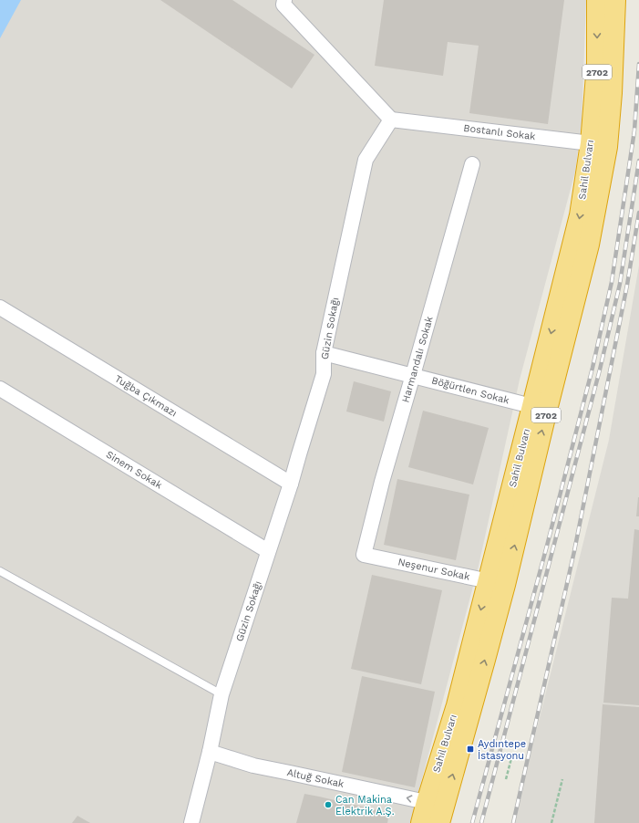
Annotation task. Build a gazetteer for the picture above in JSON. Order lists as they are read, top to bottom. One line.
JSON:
{"streets":{"highway":["2702","Sahil Bulvarı"],"street":["Bostanlı Sokak","Güzin Sokağı","Harmandalı Sokak","Böğürtlen Sokak","Tuğba Çıkmazı","Sinem Sokak","Neşenur Sokak","Altuğ Sokak"]},"crossings":[["Bostanlı Sokak","Sahil Bulvarı"],["Bostanlı Sokak","Güzin Sokağı"],["Sahil Bulvarı","Böğürtlen Sokak"],["Sahil Bulvarı","Neşenur Sokak"],["Sahil Bulvarı","Altuğ Sokak"],["Güzin Sokağı","Böğürtlen Sokak"],["Güzin Sokağı","Tuğba Çıkmazı"],["Güzin Sokağı","Sinem Sokak"],["Güzin Sokağı","Altuğ Sokak"],["Harmandalı Sokak","Böğürtlen Sokak"],["Harmandalı Sokak","Neşenur Sokak"]],"one_way":["Altuğ Sokak"],"places":{"transit":["Aydıntepe İstasyonu"],"other":["Can Makina Elektrik A.Ş."]}}
